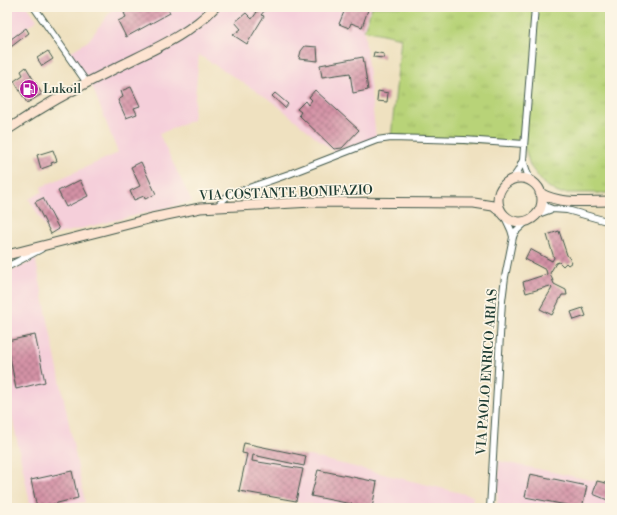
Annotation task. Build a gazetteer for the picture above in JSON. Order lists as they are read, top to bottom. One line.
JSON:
{"streets":{"main road":["VIA COSTANTE BONIFAZIO"],"street":["VIA PAOLO ENRICO ARIAS"]},"places":{"fuel station":["Lukoil"]}}
